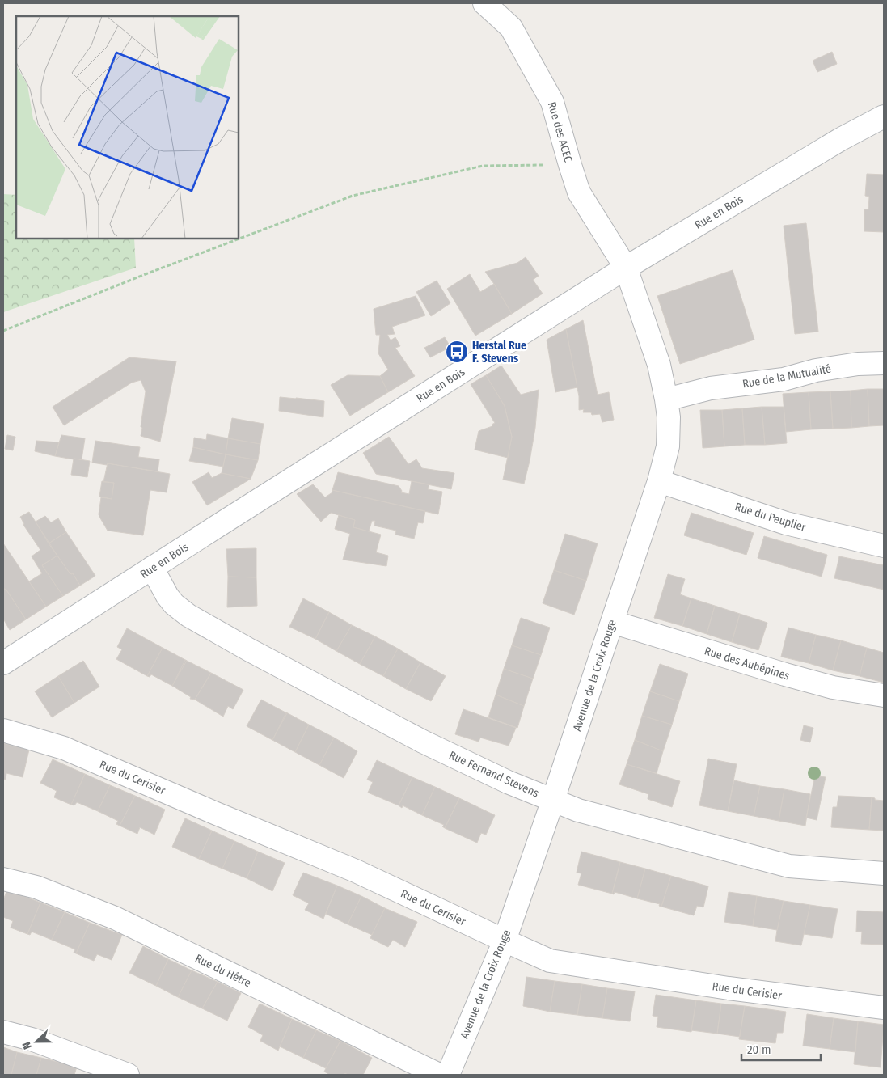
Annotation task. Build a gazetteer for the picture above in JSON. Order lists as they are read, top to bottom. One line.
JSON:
{"streets":{"street":["Rue des ACEC","Rue en Bois","Rue de la Mutualité","Rue du Peuplier","Rue des Aubépines","Avenue de la Croix Rouge","Rue Fernand Stevens","Rue du Cerisier","Rue du Hêtre"]},"crossings":[["Rue des ACEC","Rue en Bois"],["Rue des ACEC","Avenue de la Croix Rouge"],["Rue en Bois","Avenue de la Croix Rouge"],["Rue en Bois","Rue Fernand Stevens"],["Rue de la Mutualité","Avenue de la Croix Rouge"],["Rue du Peuplier","Avenue de la Croix Rouge"],["Rue des Aubépines","Avenue de la Croix Rouge"],["Avenue de la Croix Rouge","Rue Fernand Stevens"],["Avenue de la Croix Rouge","Rue du Cerisier"]],"places":{"bus stop":["Herstal Rue F. Stevens"]},"scale_bar":"20 m","north":"left"}
